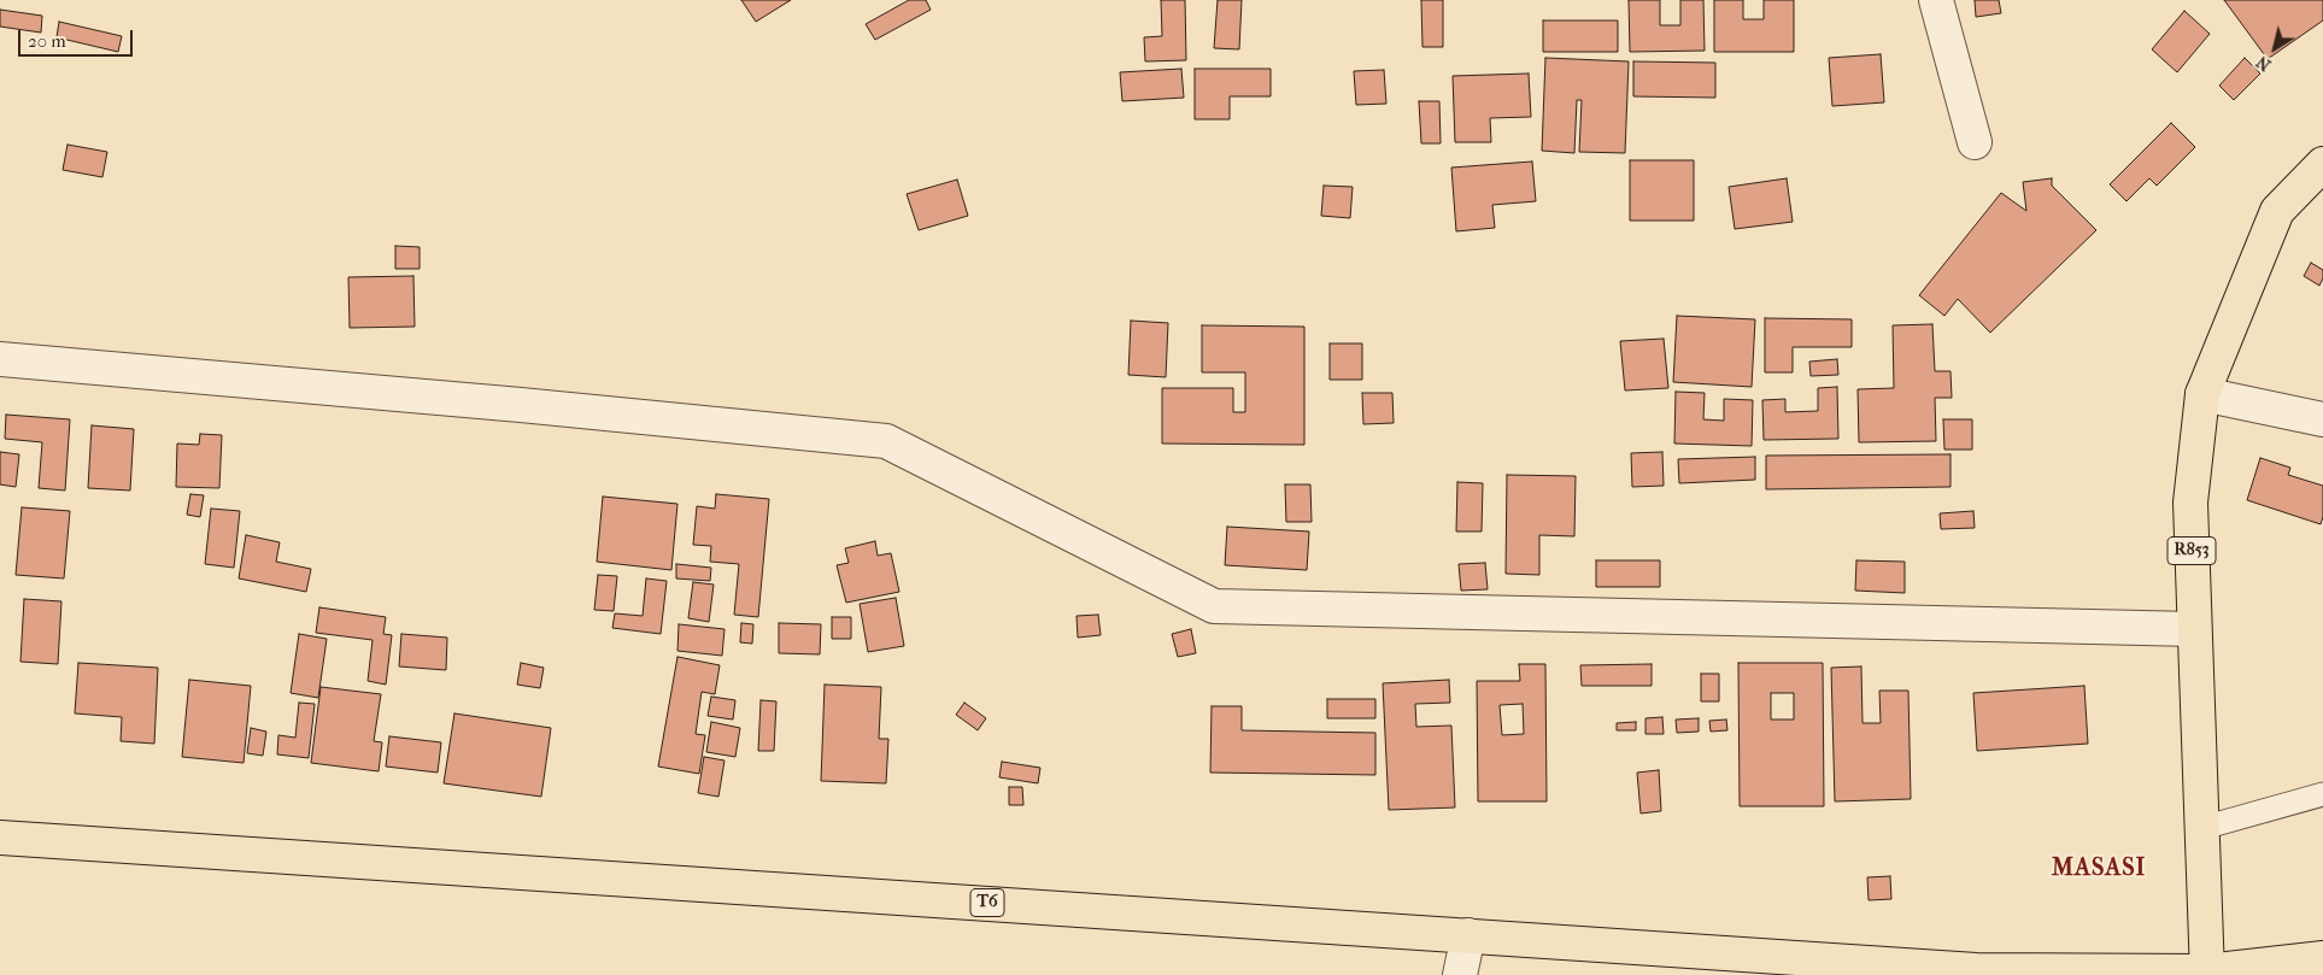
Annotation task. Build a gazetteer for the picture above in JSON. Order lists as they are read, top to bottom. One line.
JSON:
{"streets":{"main road":["R853","T6"]},"crossings":[["R853","T6"]],"districts":["MASASI"],"scale_bar":"20 m","north":"bottom left"}
